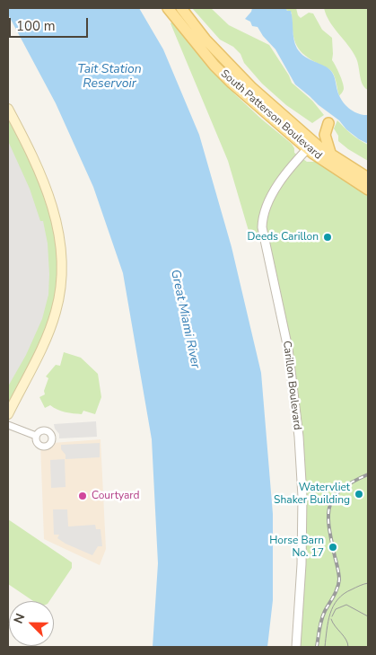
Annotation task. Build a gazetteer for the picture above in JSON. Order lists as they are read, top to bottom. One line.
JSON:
{"streets":{"main road":["South Patterson Boulevard"],"street":["Carillon Boulevard"]},"crossings":[["South Patterson Boulevard","Carillon Boulevard"]],"water":["Tait Station Reservoir","Great Miami River"],"places":["Deeds Carillon","Watervliet Shaker Building","Courtyard","Horse Barn No. 17"],"scale_bar":"100 m","north":"top left"}
